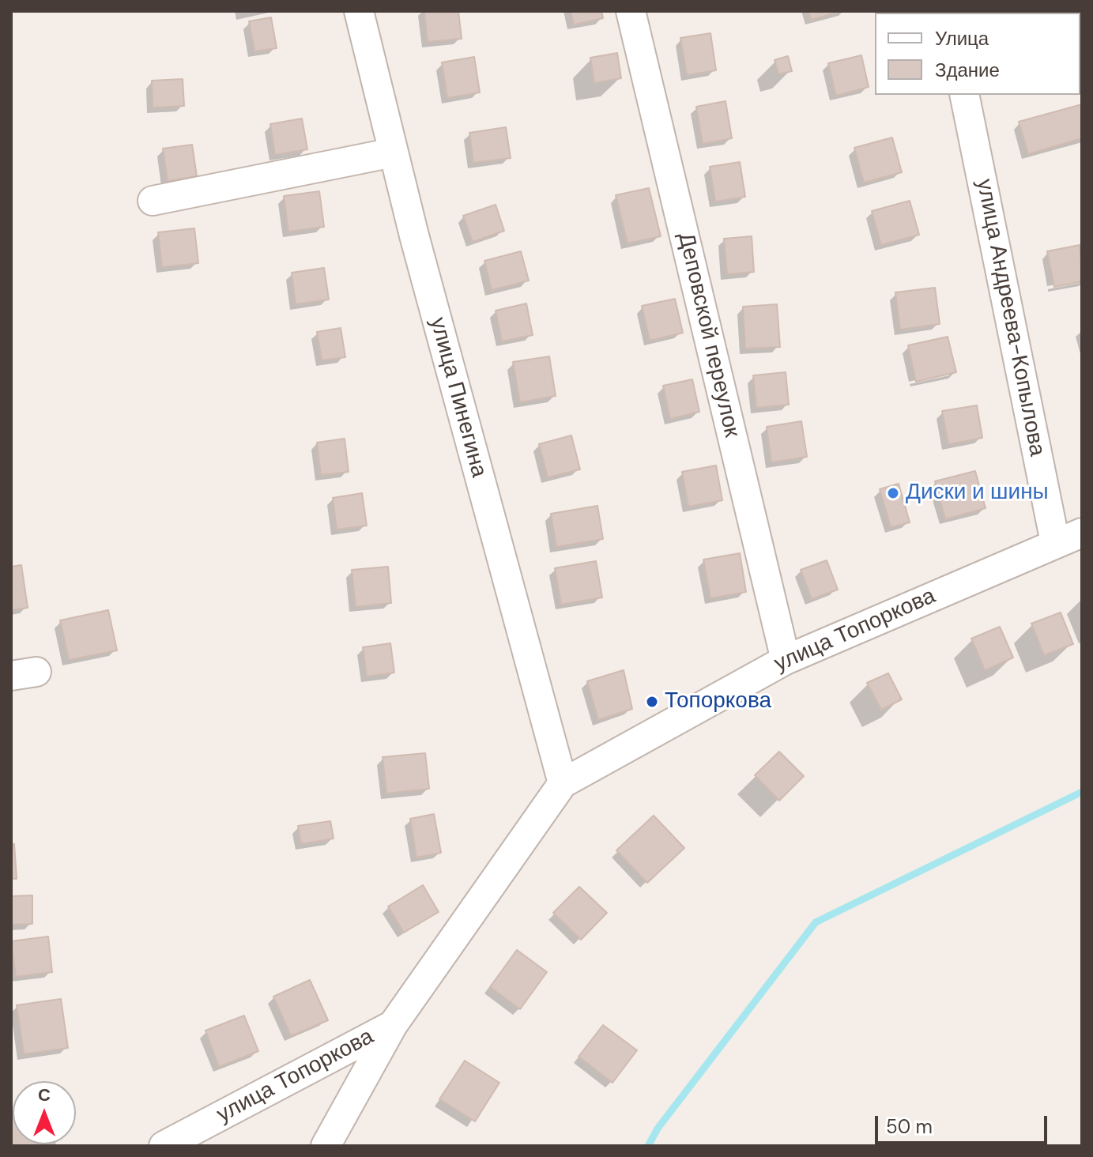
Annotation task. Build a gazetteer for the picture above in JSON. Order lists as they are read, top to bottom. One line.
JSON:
{"streets":{"street":["улица Андреева-Копылова","Деповской переулок","улица Пинегина","улица Топоркова"]},"crossings":[["улица Андреева-Копылова","улица Топоркова"],["Деповской переулок","улица Топоркова"],["улица Пинегина","улица Топоркова"]],"places":["Диски и шины","Топоркова"],"legend":["Улица","Здание"],"scale_bar":"50 m","north":"top"}
